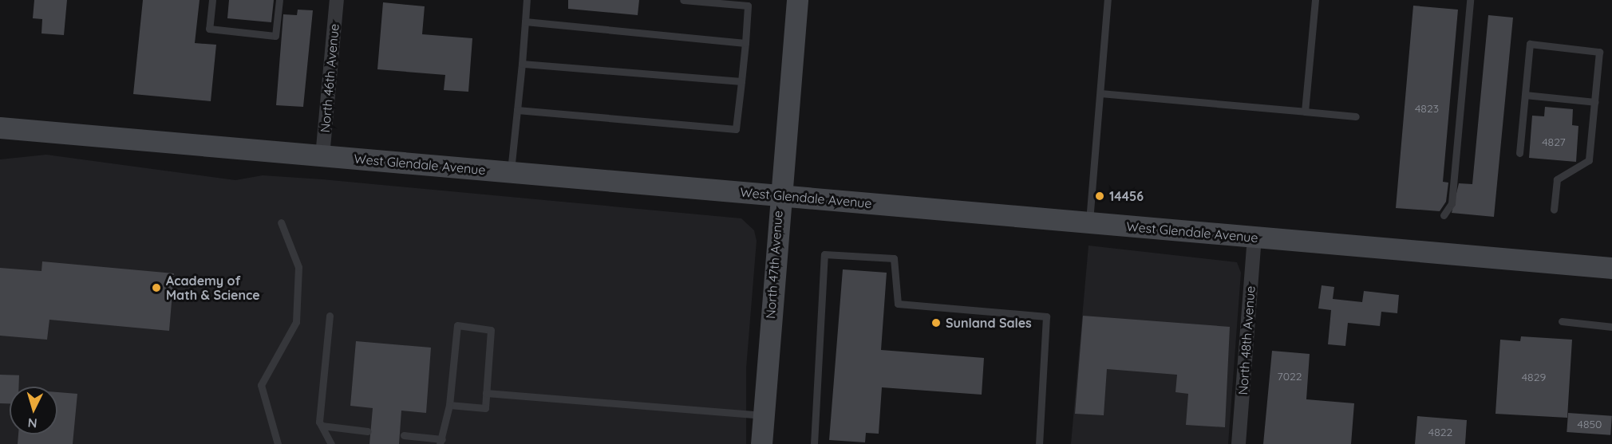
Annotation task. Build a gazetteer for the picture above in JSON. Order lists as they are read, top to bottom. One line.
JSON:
{"streets":{"main road":["West Glendale Avenue","North 47th Avenue"],"street":["North 46th Avenue","North 48th Avenue"]},"crossings":[["North 46th Avenue","West Glendale Avenue"],["West Glendale Avenue","North 47th Avenue"],["West Glendale Avenue","North 48th Avenue"]],"places":["14456","Academy of Math & Science","Sunland Sales"],"house_numbers":["4823","4827","7022","4829","4850","4822"],"north":"bottom"}
